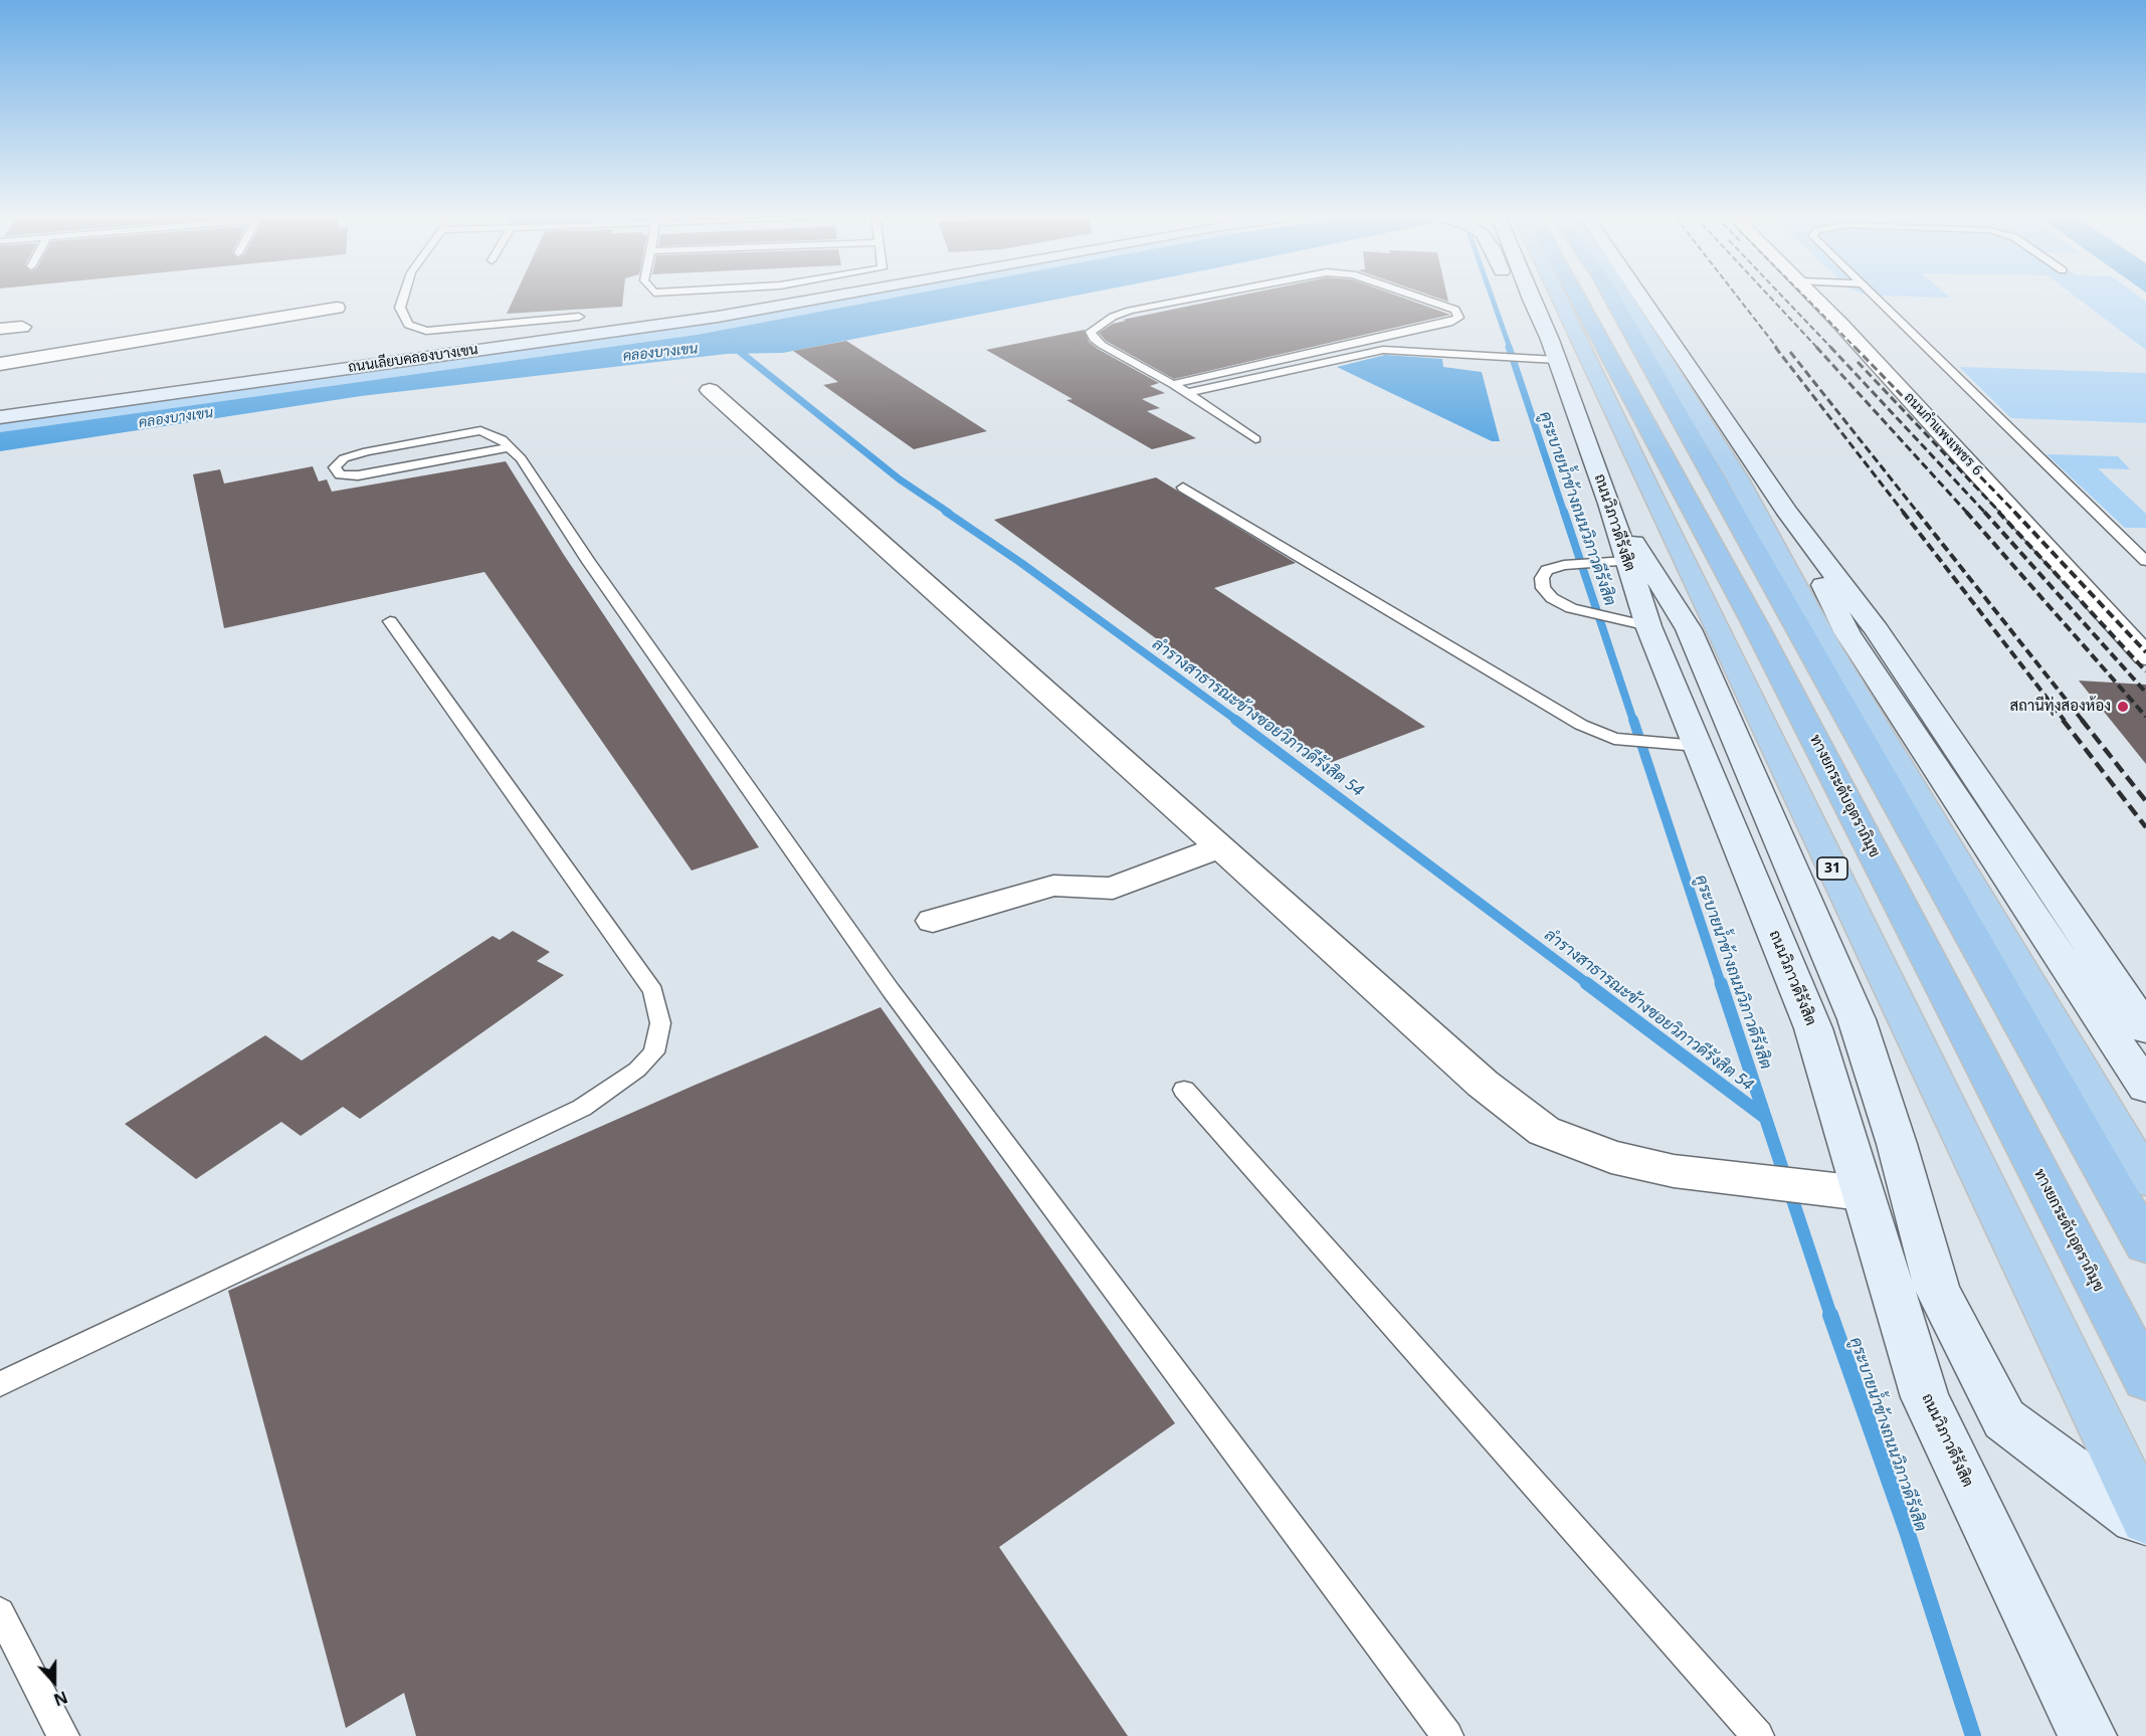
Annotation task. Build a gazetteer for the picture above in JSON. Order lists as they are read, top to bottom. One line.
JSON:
{"streets":{"highway":["ถนนวิภาวดีรังสิต","ทางยกระดับอุตราภิมุข","31"],"main road":["ถนนเลียบคลองบางเขน"],"street":["ถนนกำแพงเพชร 6"]},"water":["คลองบางเขน","คูระบายน้ำข้างถนนวิภาวดีรังสิต","ลำรางสาธารณะข้างซอยวิภาวดีรังสิต 54"],"places":["สถานีทุ่งสองห้อง"],"north":"bottom"}
